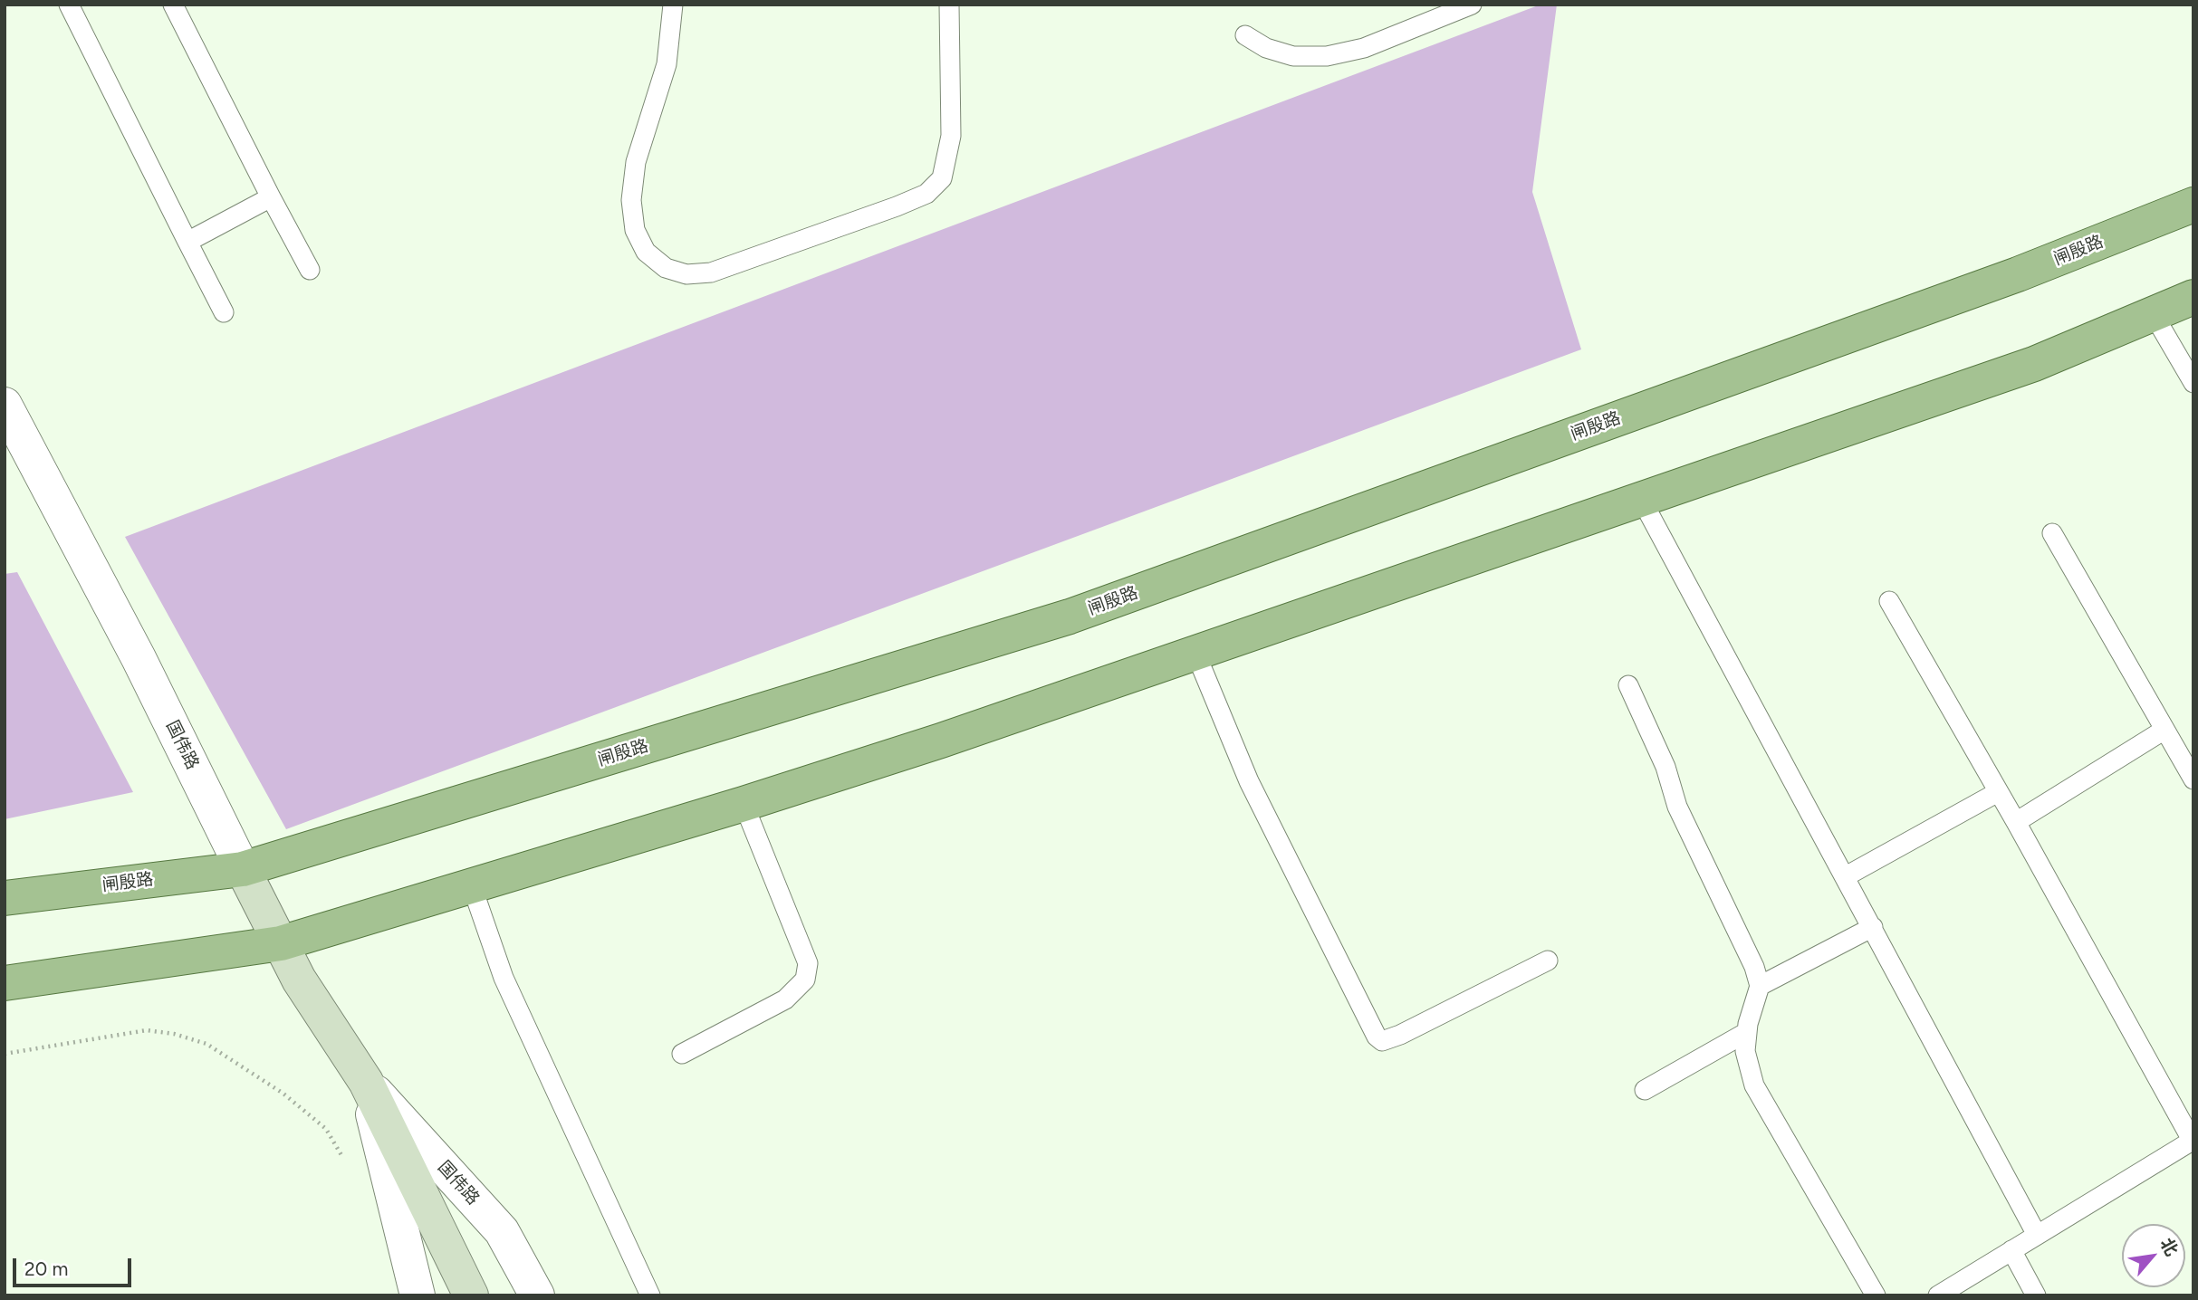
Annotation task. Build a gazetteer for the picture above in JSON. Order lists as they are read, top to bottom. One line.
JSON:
{"streets":{"main road":["闸殷路"],"street":["国伟路"]},"crossings":[["闸殷路","国伟路"]],"scale_bar":"20 m","north":"top right"}
